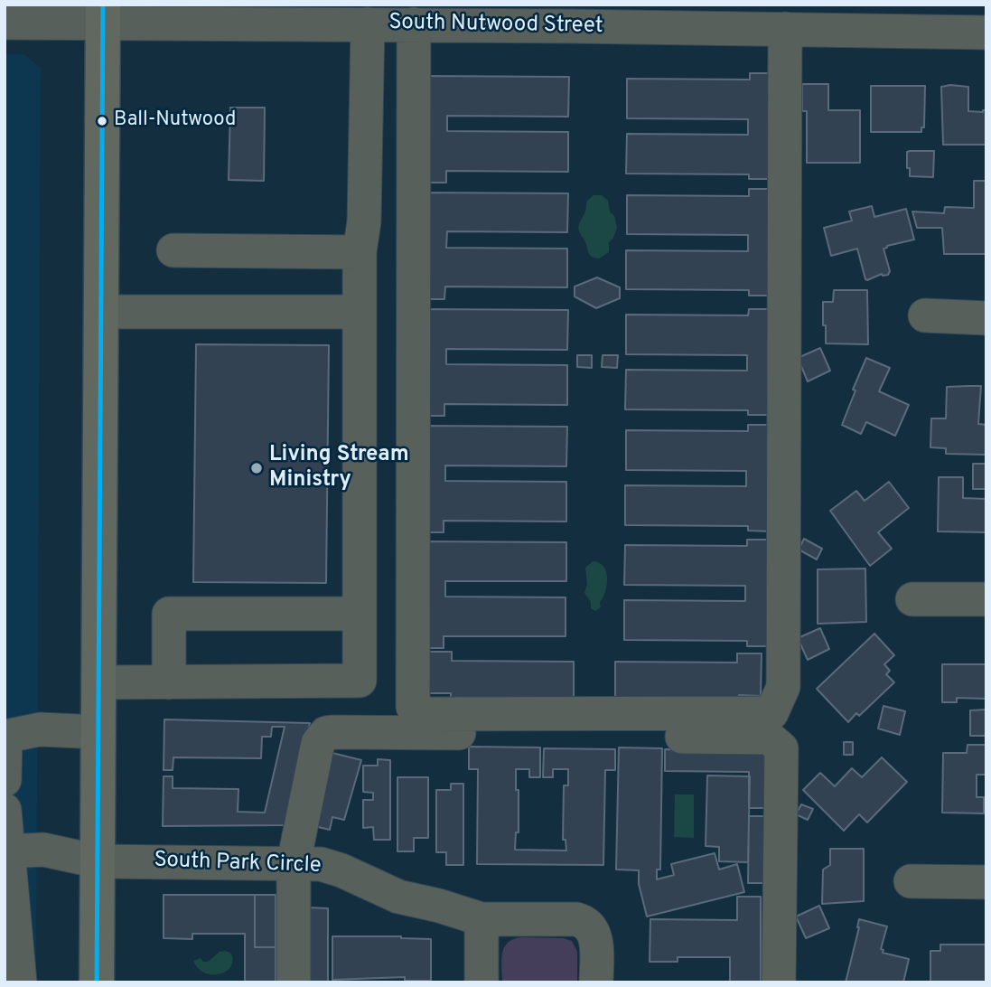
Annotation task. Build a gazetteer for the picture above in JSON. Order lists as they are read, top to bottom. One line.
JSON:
{"streets":{"street":["South Nutwood Street","South Park Circle"]},"places":["Ball-Nutwood","Living Stream Ministry"]}
